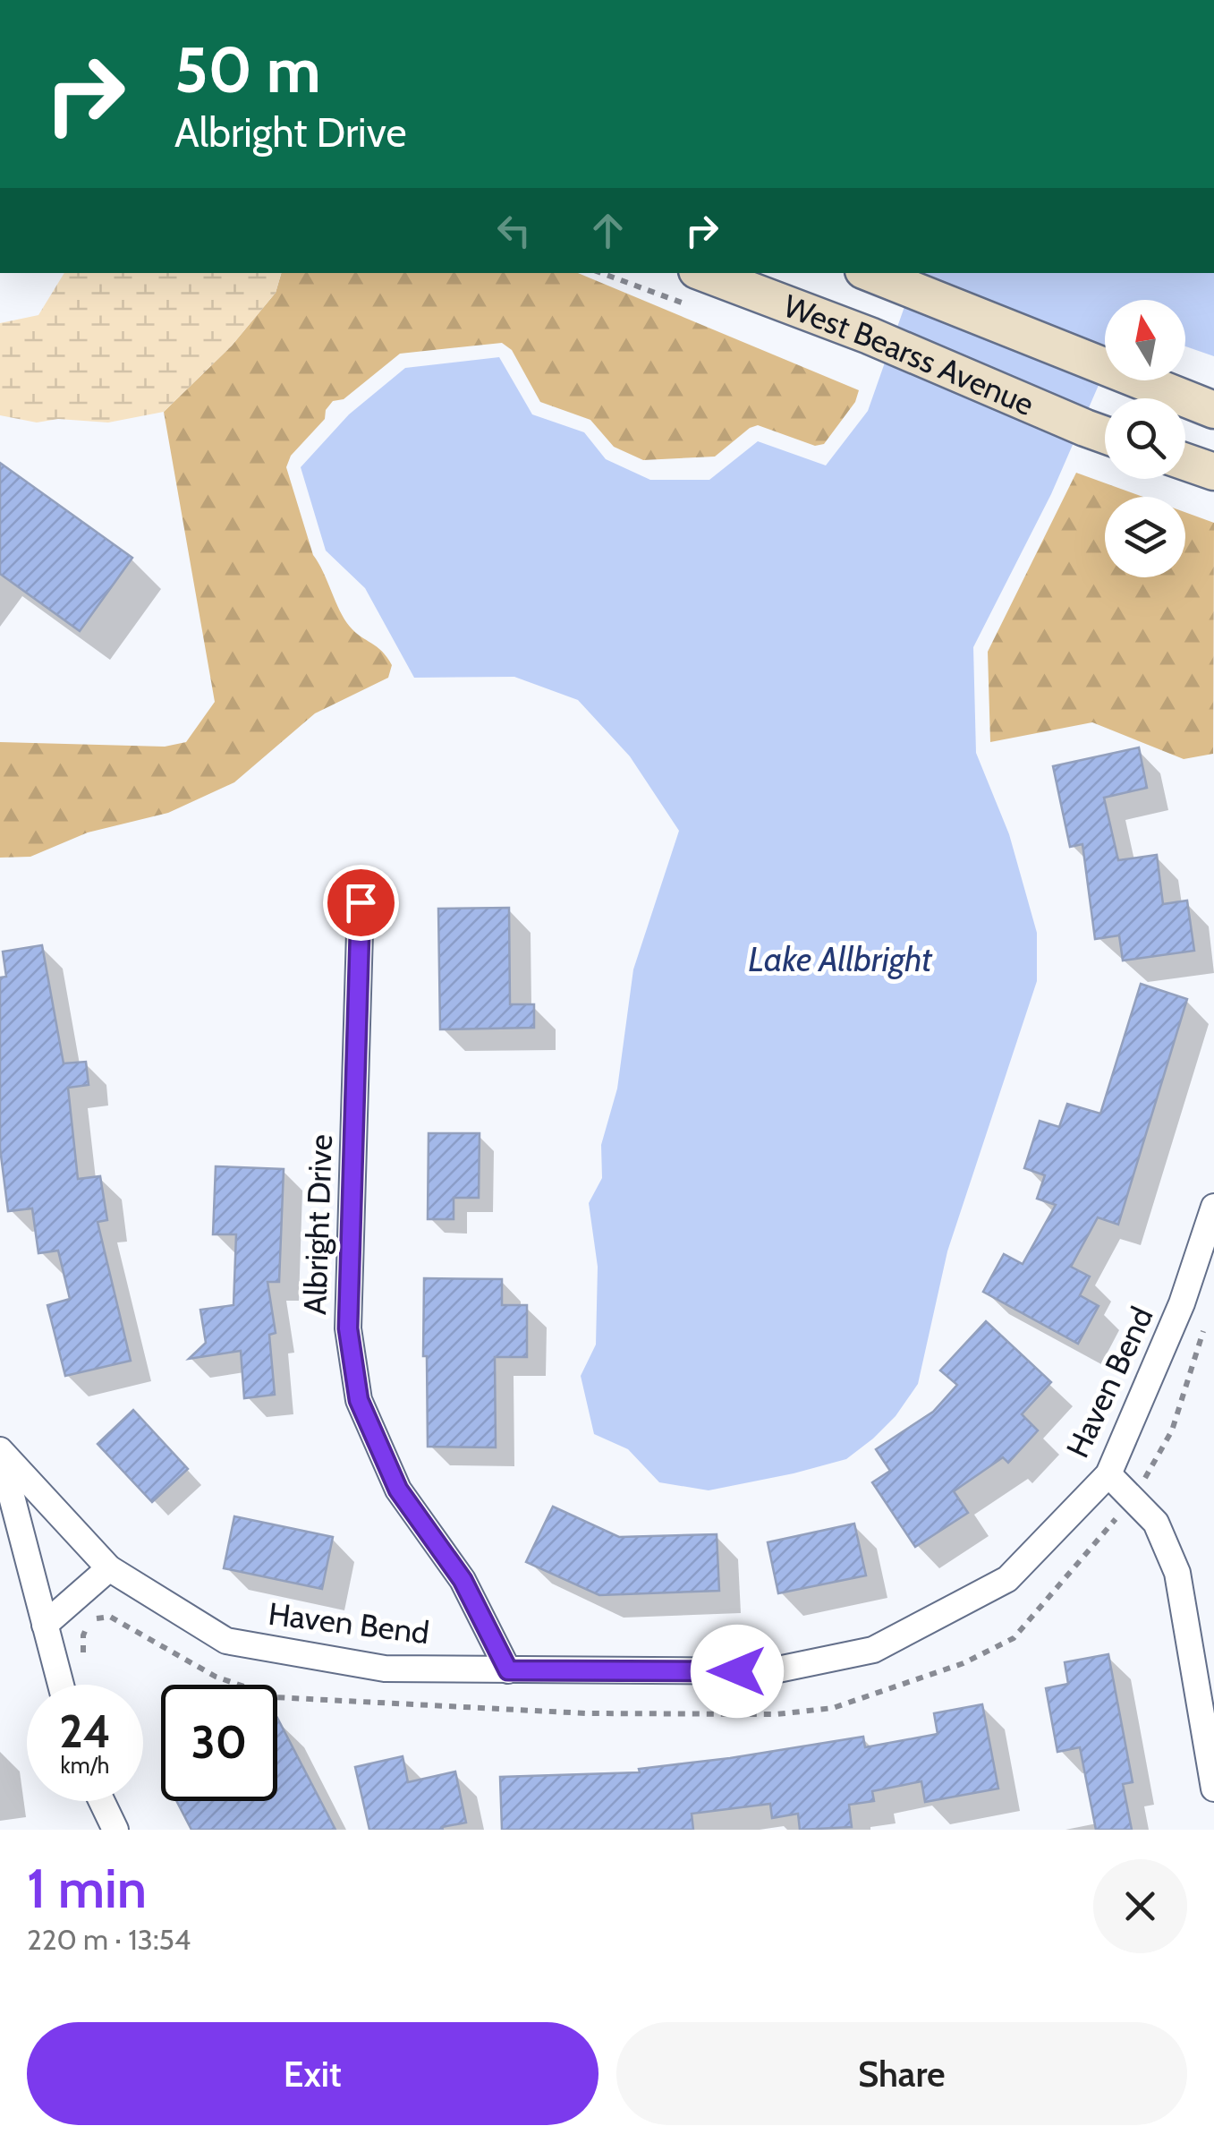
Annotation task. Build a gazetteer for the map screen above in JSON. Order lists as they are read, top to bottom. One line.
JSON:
{"streets":{"main road":["West Bearss Avenue"],"street":["Albright Drive","Haven Bend"]},"crossings":[["Albright Drive","Haven Bend"]],"water":["Lake Allbright"],"north":"top","page":{"turn":["50 m","Albright Drive"],"speed":"24 km/h","limit":"30","heading":["1 min","220 m · 13:54"],"buttons":["Exit","Share"]}}
